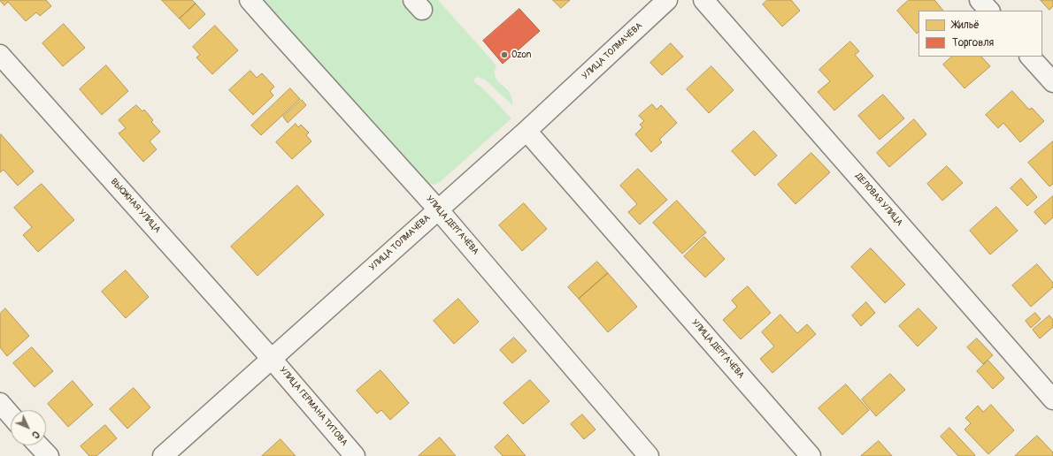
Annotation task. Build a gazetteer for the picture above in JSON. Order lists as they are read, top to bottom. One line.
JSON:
{"streets":{"street":["УЛИЦА ТОЛМАЧЁВА","ДЕЛОВАЯ УЛИЦА","ВЬЮЖНАЯ УЛИЦА","УЛИЦА ДЕРГАЧЁВА","УЛИЦА ГЕРМАНА ТИТОВА"]},"crossings":[["УЛИЦА ТОЛМАЧЁВА","ВЬЮЖНАЯ УЛИЦА"],["УЛИЦА ТОЛМАЧЁВА","УЛИЦА ДЕРГАЧЁВА"],["УЛИЦА ТОЛМАЧЁВА","УЛИЦА ГЕРМАНА ТИТОВА"],["ВЬЮЖНАЯ УЛИЦА","УЛИЦА ГЕРМАНА ТИТОВА"]],"places":["Ozon"],"legend":["Жильё","Торговля"],"north":"bottom right"}
